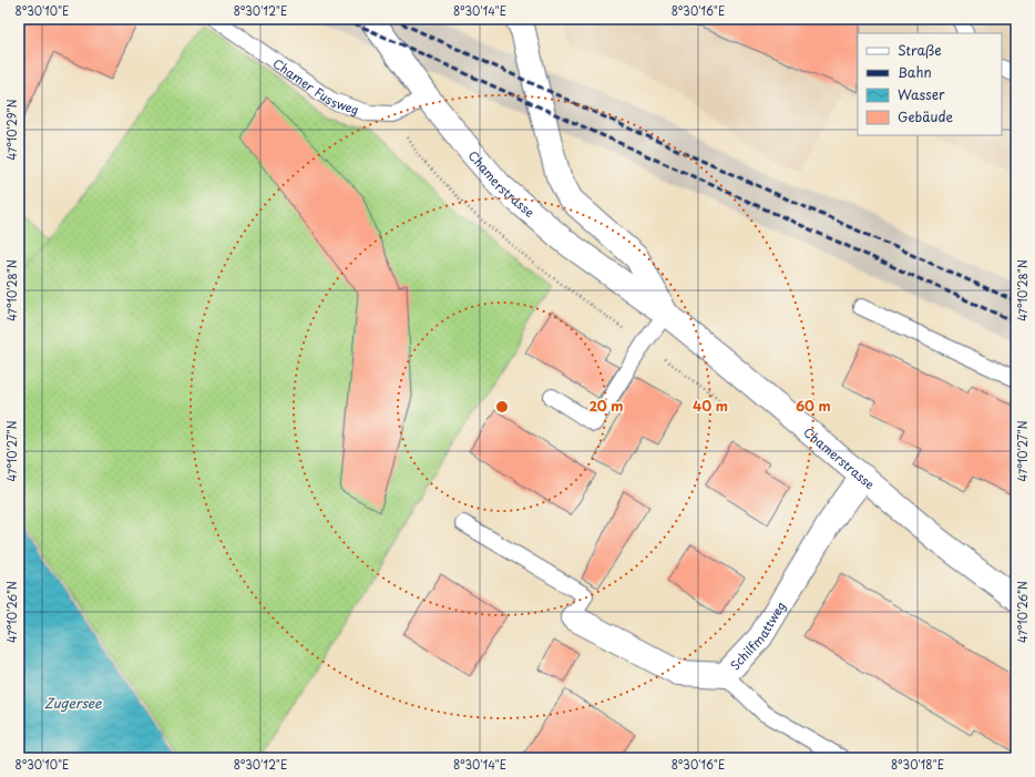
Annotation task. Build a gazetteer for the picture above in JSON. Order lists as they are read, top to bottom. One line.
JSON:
{"streets":{"main road":["Chamerstrasse","Schilfmattweg"],"lane":["Chamer Fussweg"]},"crossings":[["Chamerstrasse","Schilfmattweg"]],"water":["Zugersee"],"legend":["Straße","Bahn","Wasser","Gebäude"],"coordinates":["8°30'10\"E","8°30'12\"E","8°30'14\"E","8°30'16\"E","47°10'29\"N","47°10'28\"N","47°10'27\"N","47°10'26\"N","8°30'18\"E"],"rings":["20 m","40 m","60 m"]}
